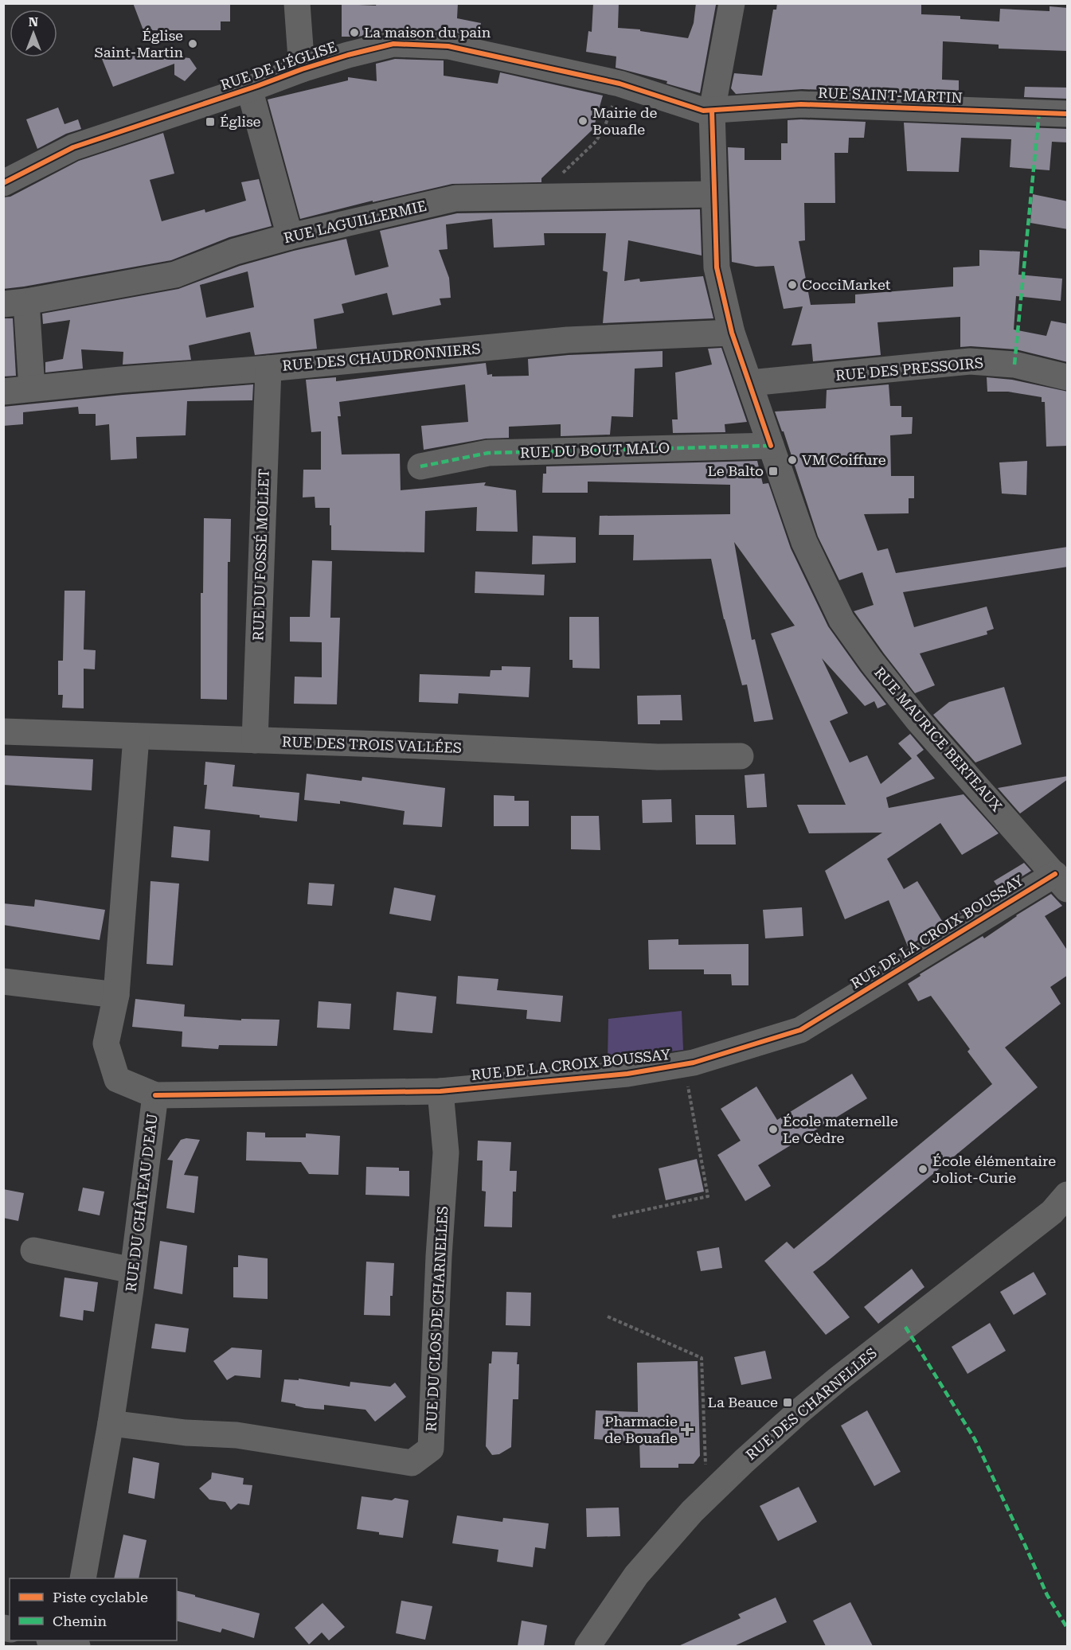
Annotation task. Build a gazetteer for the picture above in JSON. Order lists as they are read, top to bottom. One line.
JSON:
{"streets":{"street":["RUE DE L'ÉGLISE","RUE SAINT-MARTIN","RUE LAGUILLERMIE","RUE DES CHAUDRONNIERS","RUE DES PRESSOIRS","RUE DU BOUT MALO","RUE DU FOSSÉ MOLLET","RUE MAURICE BERTEAUX","RUE DES TROIS VALLÉES","RUE DE LA CROIX BOUSSAY","RUE DU CHÂTEAU D'EAU","RUE DU CLOS DE CHARNELLES","RUE DES CHARNELLES"]},"crossings":[["RUE DE L'ÉGLISE","RUE SAINT-MARTIN"],["RUE DE L'ÉGLISE","RUE MAURICE BERTEAUX"],["RUE SAINT-MARTIN","RUE MAURICE BERTEAUX"],["RUE LAGUILLERMIE","RUE MAURICE BERTEAUX"],["RUE DES CHAUDRONNIERS","RUE DU FOSSÉ MOLLET"],["RUE DES CHAUDRONNIERS","RUE MAURICE BERTEAUX"],["RUE DES PRESSOIRS","RUE MAURICE BERTEAUX"],["RUE DU BOUT MALO","RUE MAURICE BERTEAUX"],["RUE DU FOSSÉ MOLLET","RUE DES TROIS VALLÉES"],["RUE MAURICE BERTEAUX","RUE DE LA CROIX BOUSSAY"],["RUE DES TROIS VALLÉES","RUE DU CHÂTEAU D'EAU"],["RUE DE LA CROIX BOUSSAY","RUE DU CHÂTEAU D'EAU"],["RUE DE LA CROIX BOUSSAY","RUE DU CLOS DE CHARNELLES"],["RUE DU CHÂTEAU D'EAU","RUE DU CLOS DE CHARNELLES"]],"places":{"other":["La maison du pain","Église Saint-Martin","Mairie de Bouafle","CocciMarket","VM Coiffure","École maternelle Le Cèdre","École élémentaire Joliot-Curie"],"transit":["Église","Le Balto","La Beauce"],"health":["Pharmacie de Bouafle"]},"legend":["Piste cyclable","Chemin"],"north":"top"}
